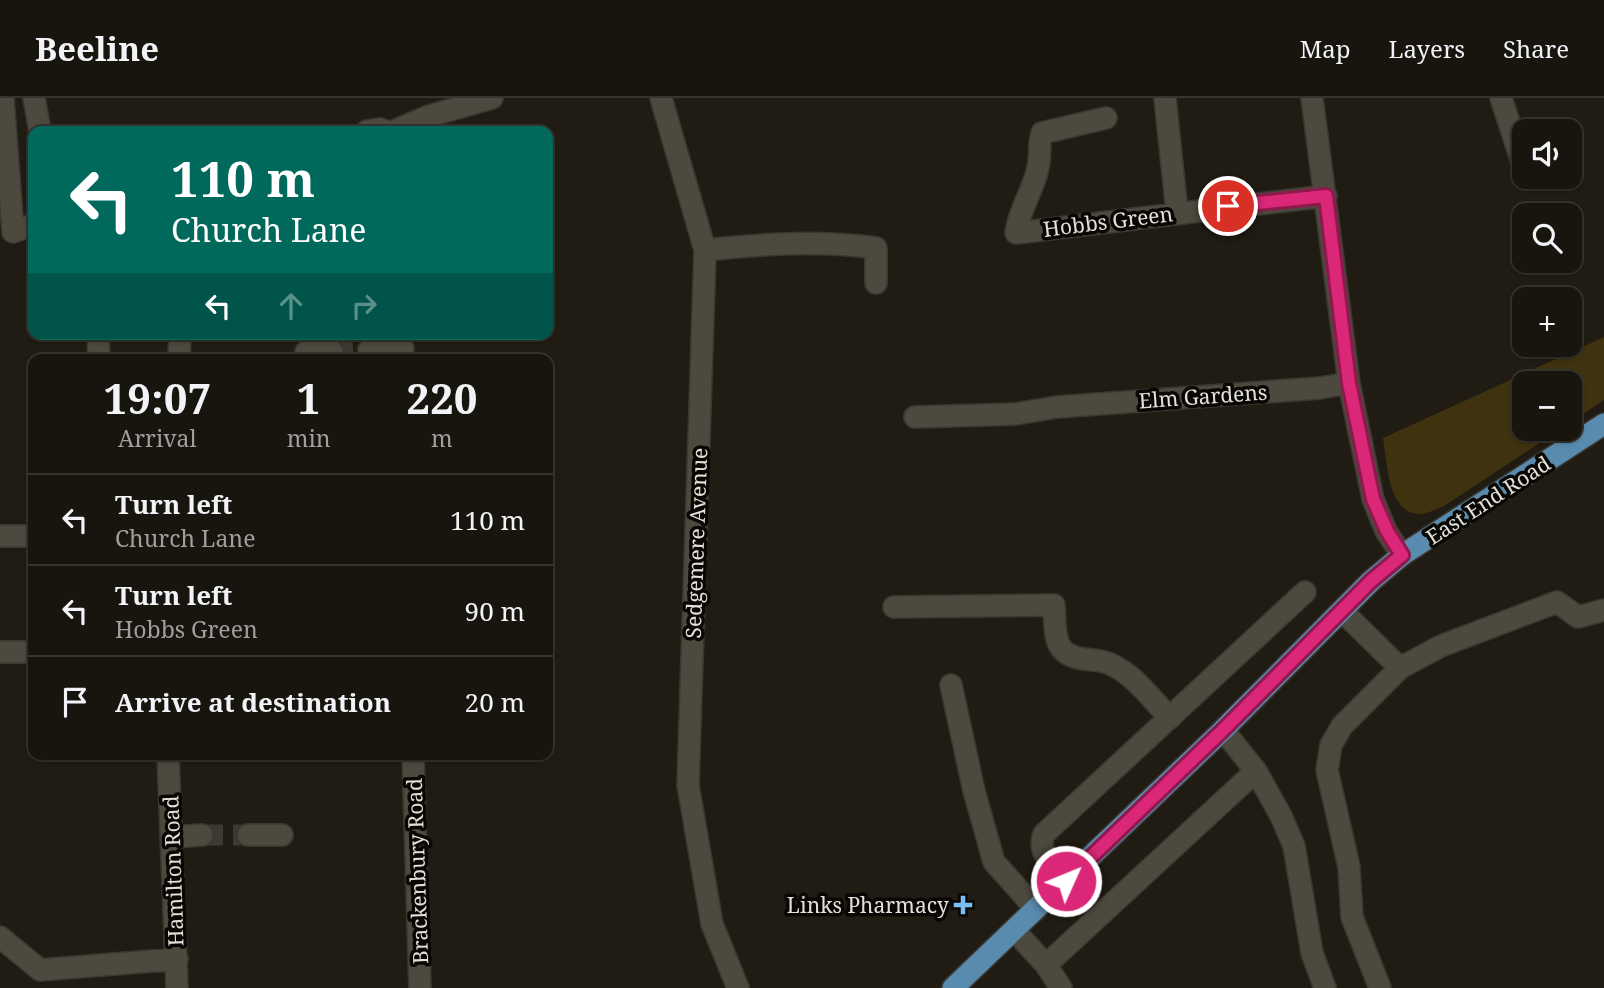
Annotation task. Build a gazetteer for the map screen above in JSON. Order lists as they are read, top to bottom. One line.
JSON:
{"streets":{"main road":["East End Road"],"street":["Hobbs Green","Elm Gardens","Sedgemere Avenue","Hamilton Road","Brackenbury Road"]},"places":{"health":["Links Pharmacy"]},"page":{"header":"Beeline","nav":["Map","Layers","Share"],"map_buttons":["+","−"],"turn":["110 m","Church Lane"],"eta":["19:07","Arrival","1","min","220","m"],"list":[{"name":"Turn left","note":"Church Lane","value":"110 m"},{"name":"Turn left","note":"Hobbs Green","value":"90 m"},{"name":"Arrive at destination","value":"20 m"}]}}
